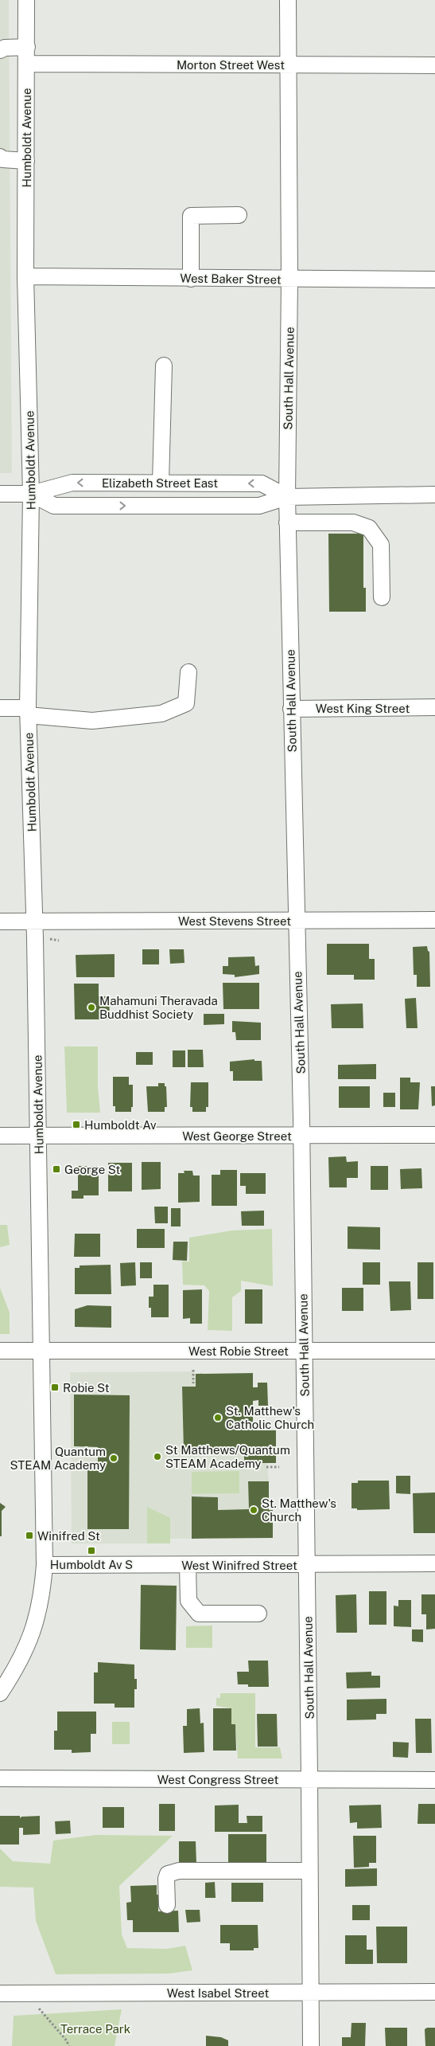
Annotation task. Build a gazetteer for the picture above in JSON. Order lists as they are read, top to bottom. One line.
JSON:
{"streets":{"street":["Morton Street West","Humboldt Avenue","West Baker Street","South Hall Avenue","Elizabeth Street East","West King Street","West Stevens Street","West George Street","West Robie Street","West Winifred Street","West Congress Street","West Isabel Street"]},"crossings":[["Morton Street West","Humboldt Avenue"],["Morton Street West","South Hall Avenue"],["Humboldt Avenue","West Baker Street"],["Humboldt Avenue","Elizabeth Street East"],["Humboldt Avenue","West Stevens Street"],["Humboldt Avenue","West George Street"],["Humboldt Avenue","West Robie Street"],["Humboldt Avenue","West Winifred Street"],["West Baker Street","South Hall Avenue"],["South Hall Avenue","Elizabeth Street East"],["South Hall Avenue","West King Street"],["South Hall Avenue","West Stevens Street"],["South Hall Avenue","West George Street"],["South Hall Avenue","West Robie Street"],["South Hall Avenue","West Winifred Street"],["South Hall Avenue","West Congress Street"],["South Hall Avenue","West Isabel Street"]],"parks":["Terrace Park"],"places":{"other":["Mahamuni Theravada Buddhist Society","St. Matthew's Catholic Church","St Matthews/Quantum STEAM Academy","Quantum STEAM Academy","St. Matthew's Church"],"transit":["Humboldt Av","George St","Robie St","Winifred St","Humboldt Av S"]}}
